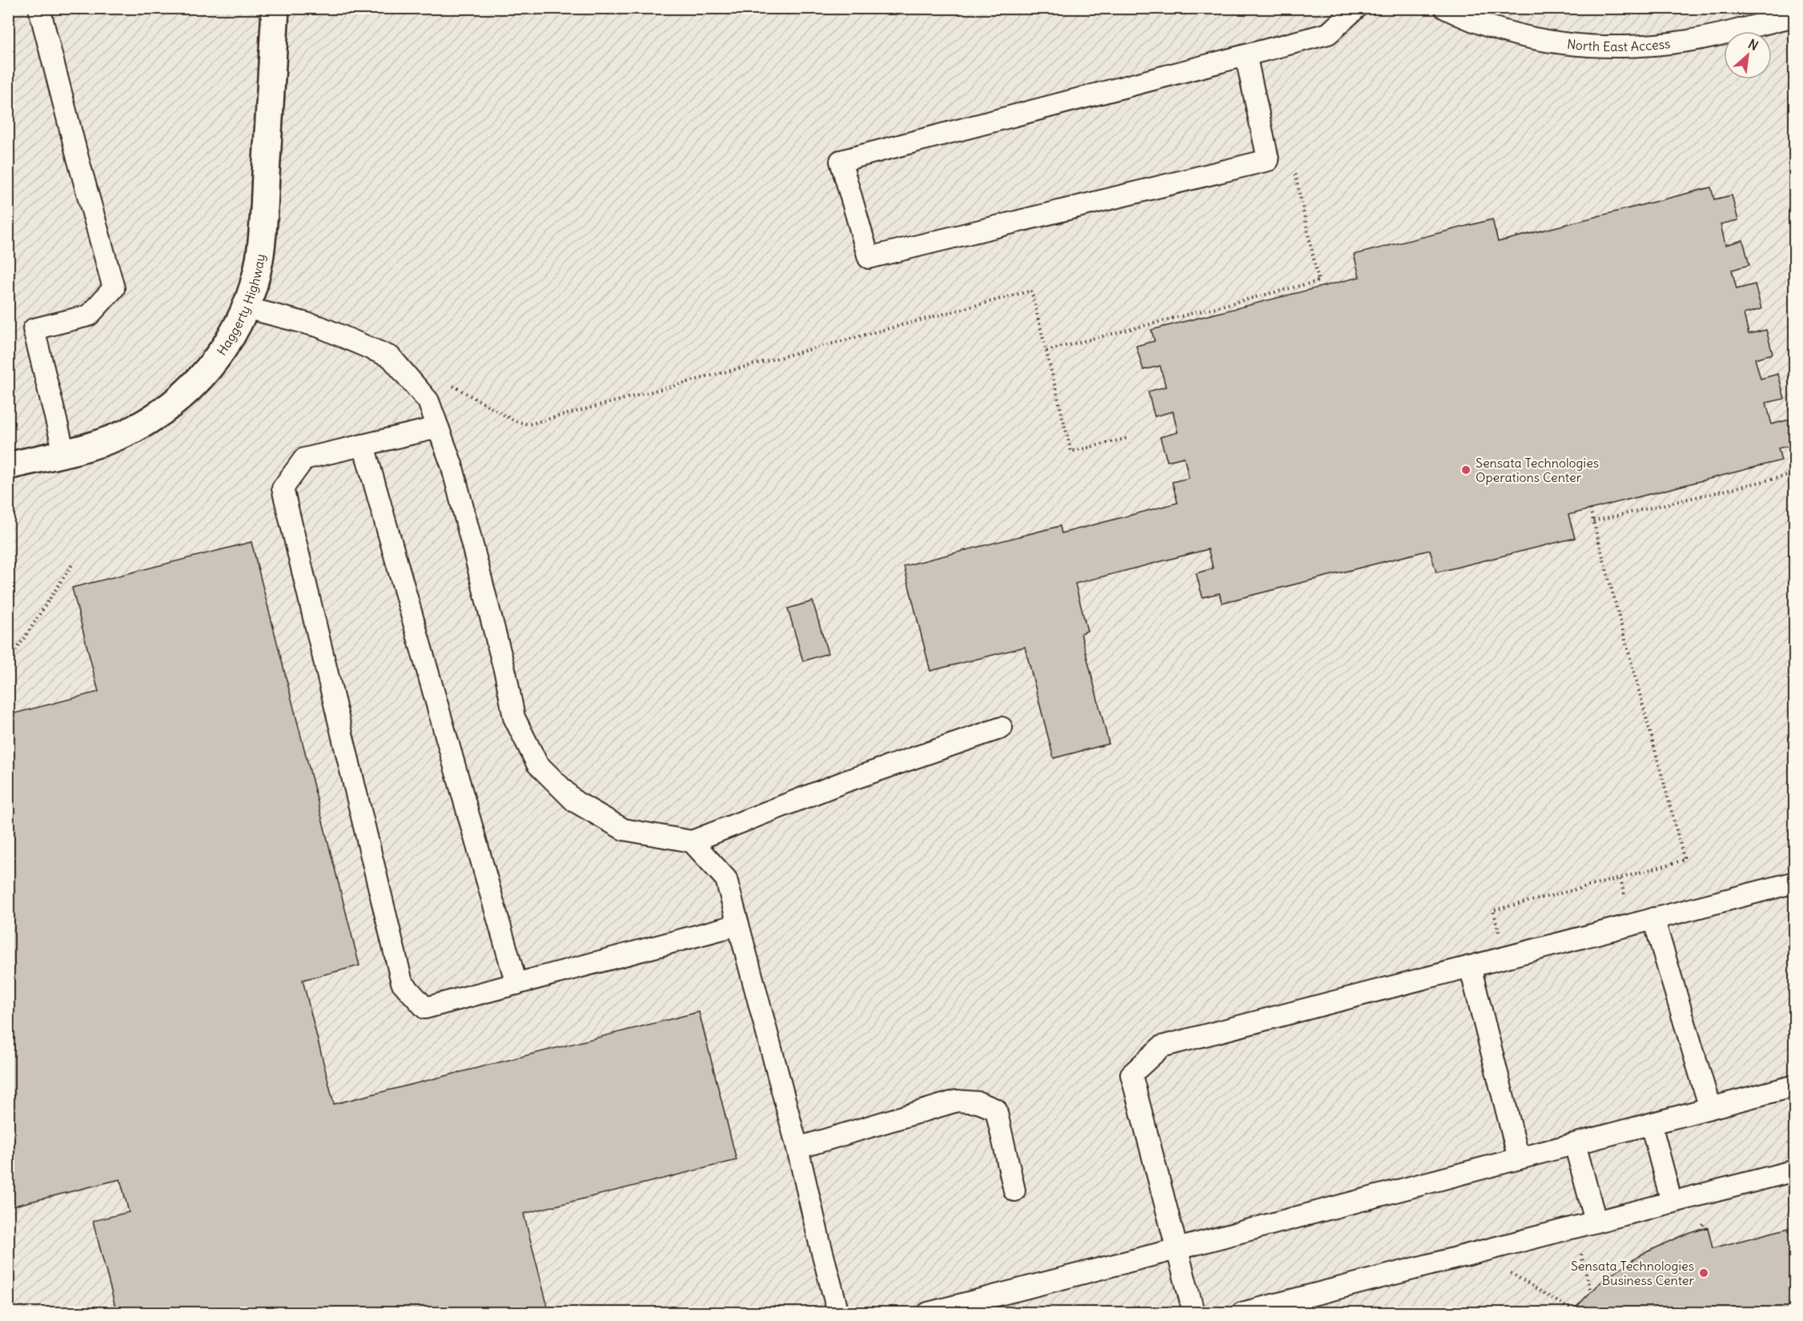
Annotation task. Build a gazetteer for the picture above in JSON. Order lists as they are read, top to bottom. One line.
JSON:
{"streets":{"street":["Haggerty Highway"],"lane":["North East Access"]},"places":["Sensata Technologies Operations Center","Sensata Technologies Business Center"],"north":"top right"}
